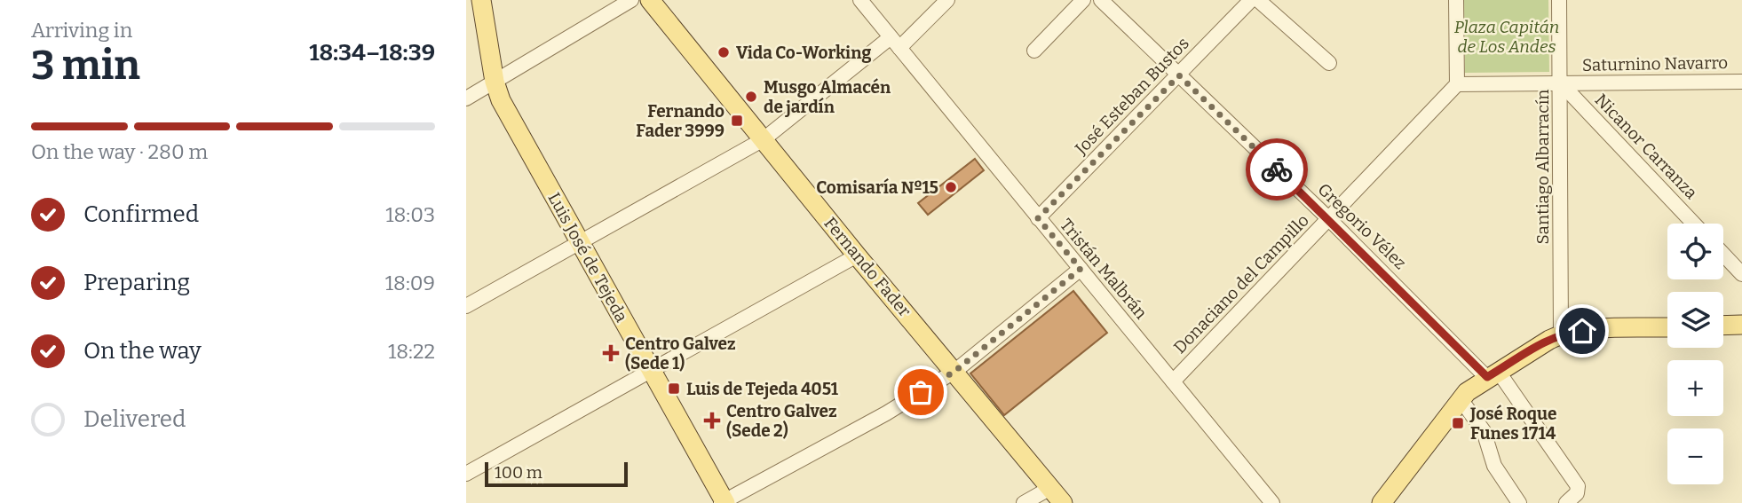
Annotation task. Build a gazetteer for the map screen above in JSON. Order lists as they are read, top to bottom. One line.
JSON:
{"streets":{"main road":["Luis José de Tejeda","Fernando Fader"],"street":["Saturnino Navarro","José Esteban Bustos","Nicanor Carranza","Santiago Albarracín","Gregorio Vélez","Tristán Malbrán","Donaciano del Campillo"]},"crossings":[["Saturnino Navarro","Nicanor Carranza"],["Saturnino Navarro","Santiago Albarracín"],["Saturnino Navarro","Donaciano del Campillo"],["José Esteban Bustos","Gregorio Vélez"],["José Esteban Bustos","Tristán Malbrán"],["Nicanor Carranza","Santiago Albarracín"],["Gregorio Vélez","Donaciano del Campillo"],["Tristán Malbrán","Donaciano del Campillo"]],"parks":["Plaza Capitán de Los Andes"],"places":{"other":["Vida Co-Working","Musgo Almacén de jardín","Comisaría Nº15"],"transit":["Fernando Fader 3999","Luis de Tejeda 4051","José Roque Funes 1714"],"health":["Centro Galvez (Sede 1)","Centro Galvez (Sede 2)"]},"scale_bar":"100 m","page":{"heading":["3 min","Arriving in","18:34–18:39"],"bar":"On the way · 280 m","list":[["Confirmed","18:03"],["Preparing","18:09"],["On the way","18:22"],"Delivered"],"map_buttons":["+","−"],"scale":"100 m"}}
